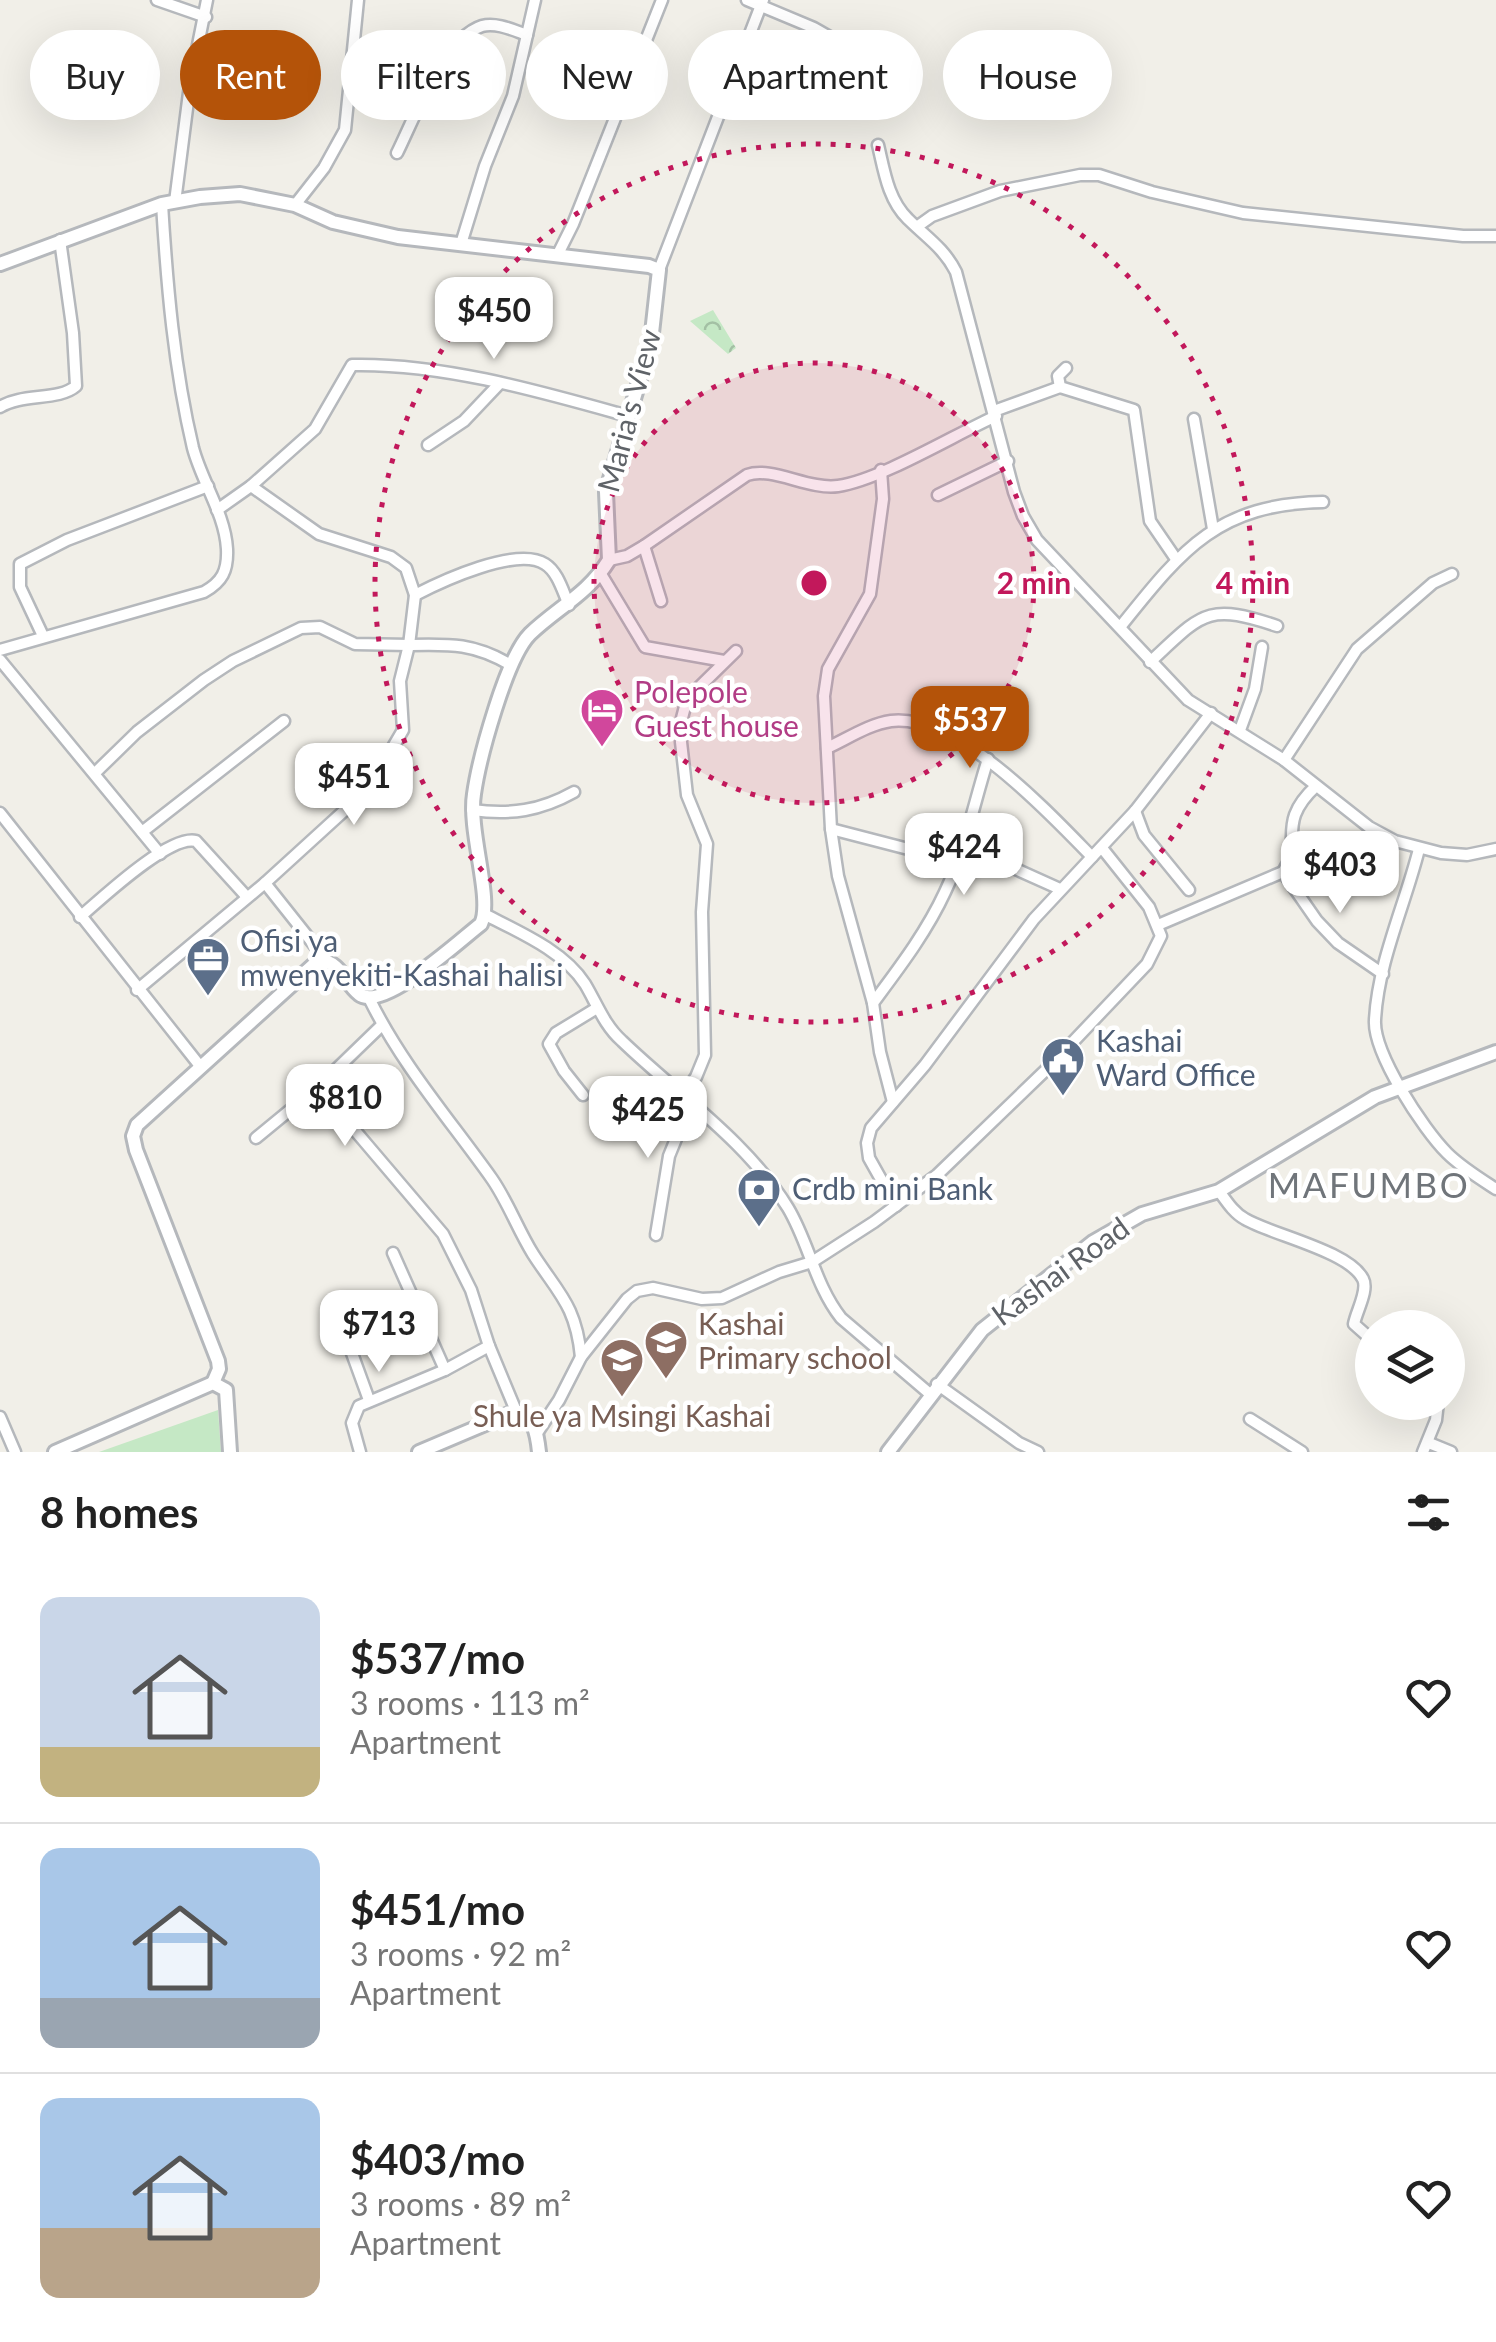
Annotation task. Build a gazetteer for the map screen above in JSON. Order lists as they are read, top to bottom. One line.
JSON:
{"streets":{"street":["Maria's View","Kashai Road"]},"districts":["MAFUMBO"],"places":{"hotel":["Polepole Guest house"],"office":["Ofisi ya mwenyekiti-Kashai halisi"],"public building":["Kashai Ward Office"],"bank":["Crdb mini Bank"],"school or university":["Kashai Primary school","Shule ya Msingi Kashai"]},"page":{"chip":["Buy","Rent","Filters","New","Apartment","House"],"price":["$450","$537","$451","$424","$403","$810","$425","$713"],"heading":"8 homes","list":[{"name":"$537/mo","note":"3 rooms · 113 m² · Apartment"},{"name":"$451/mo","note":"3 rooms · 92 m² · Apartment"},{"name":"$403/mo","note":"3 rooms · 89 m² · Apartment"}]},"rings":["2 min","4 min"]}
